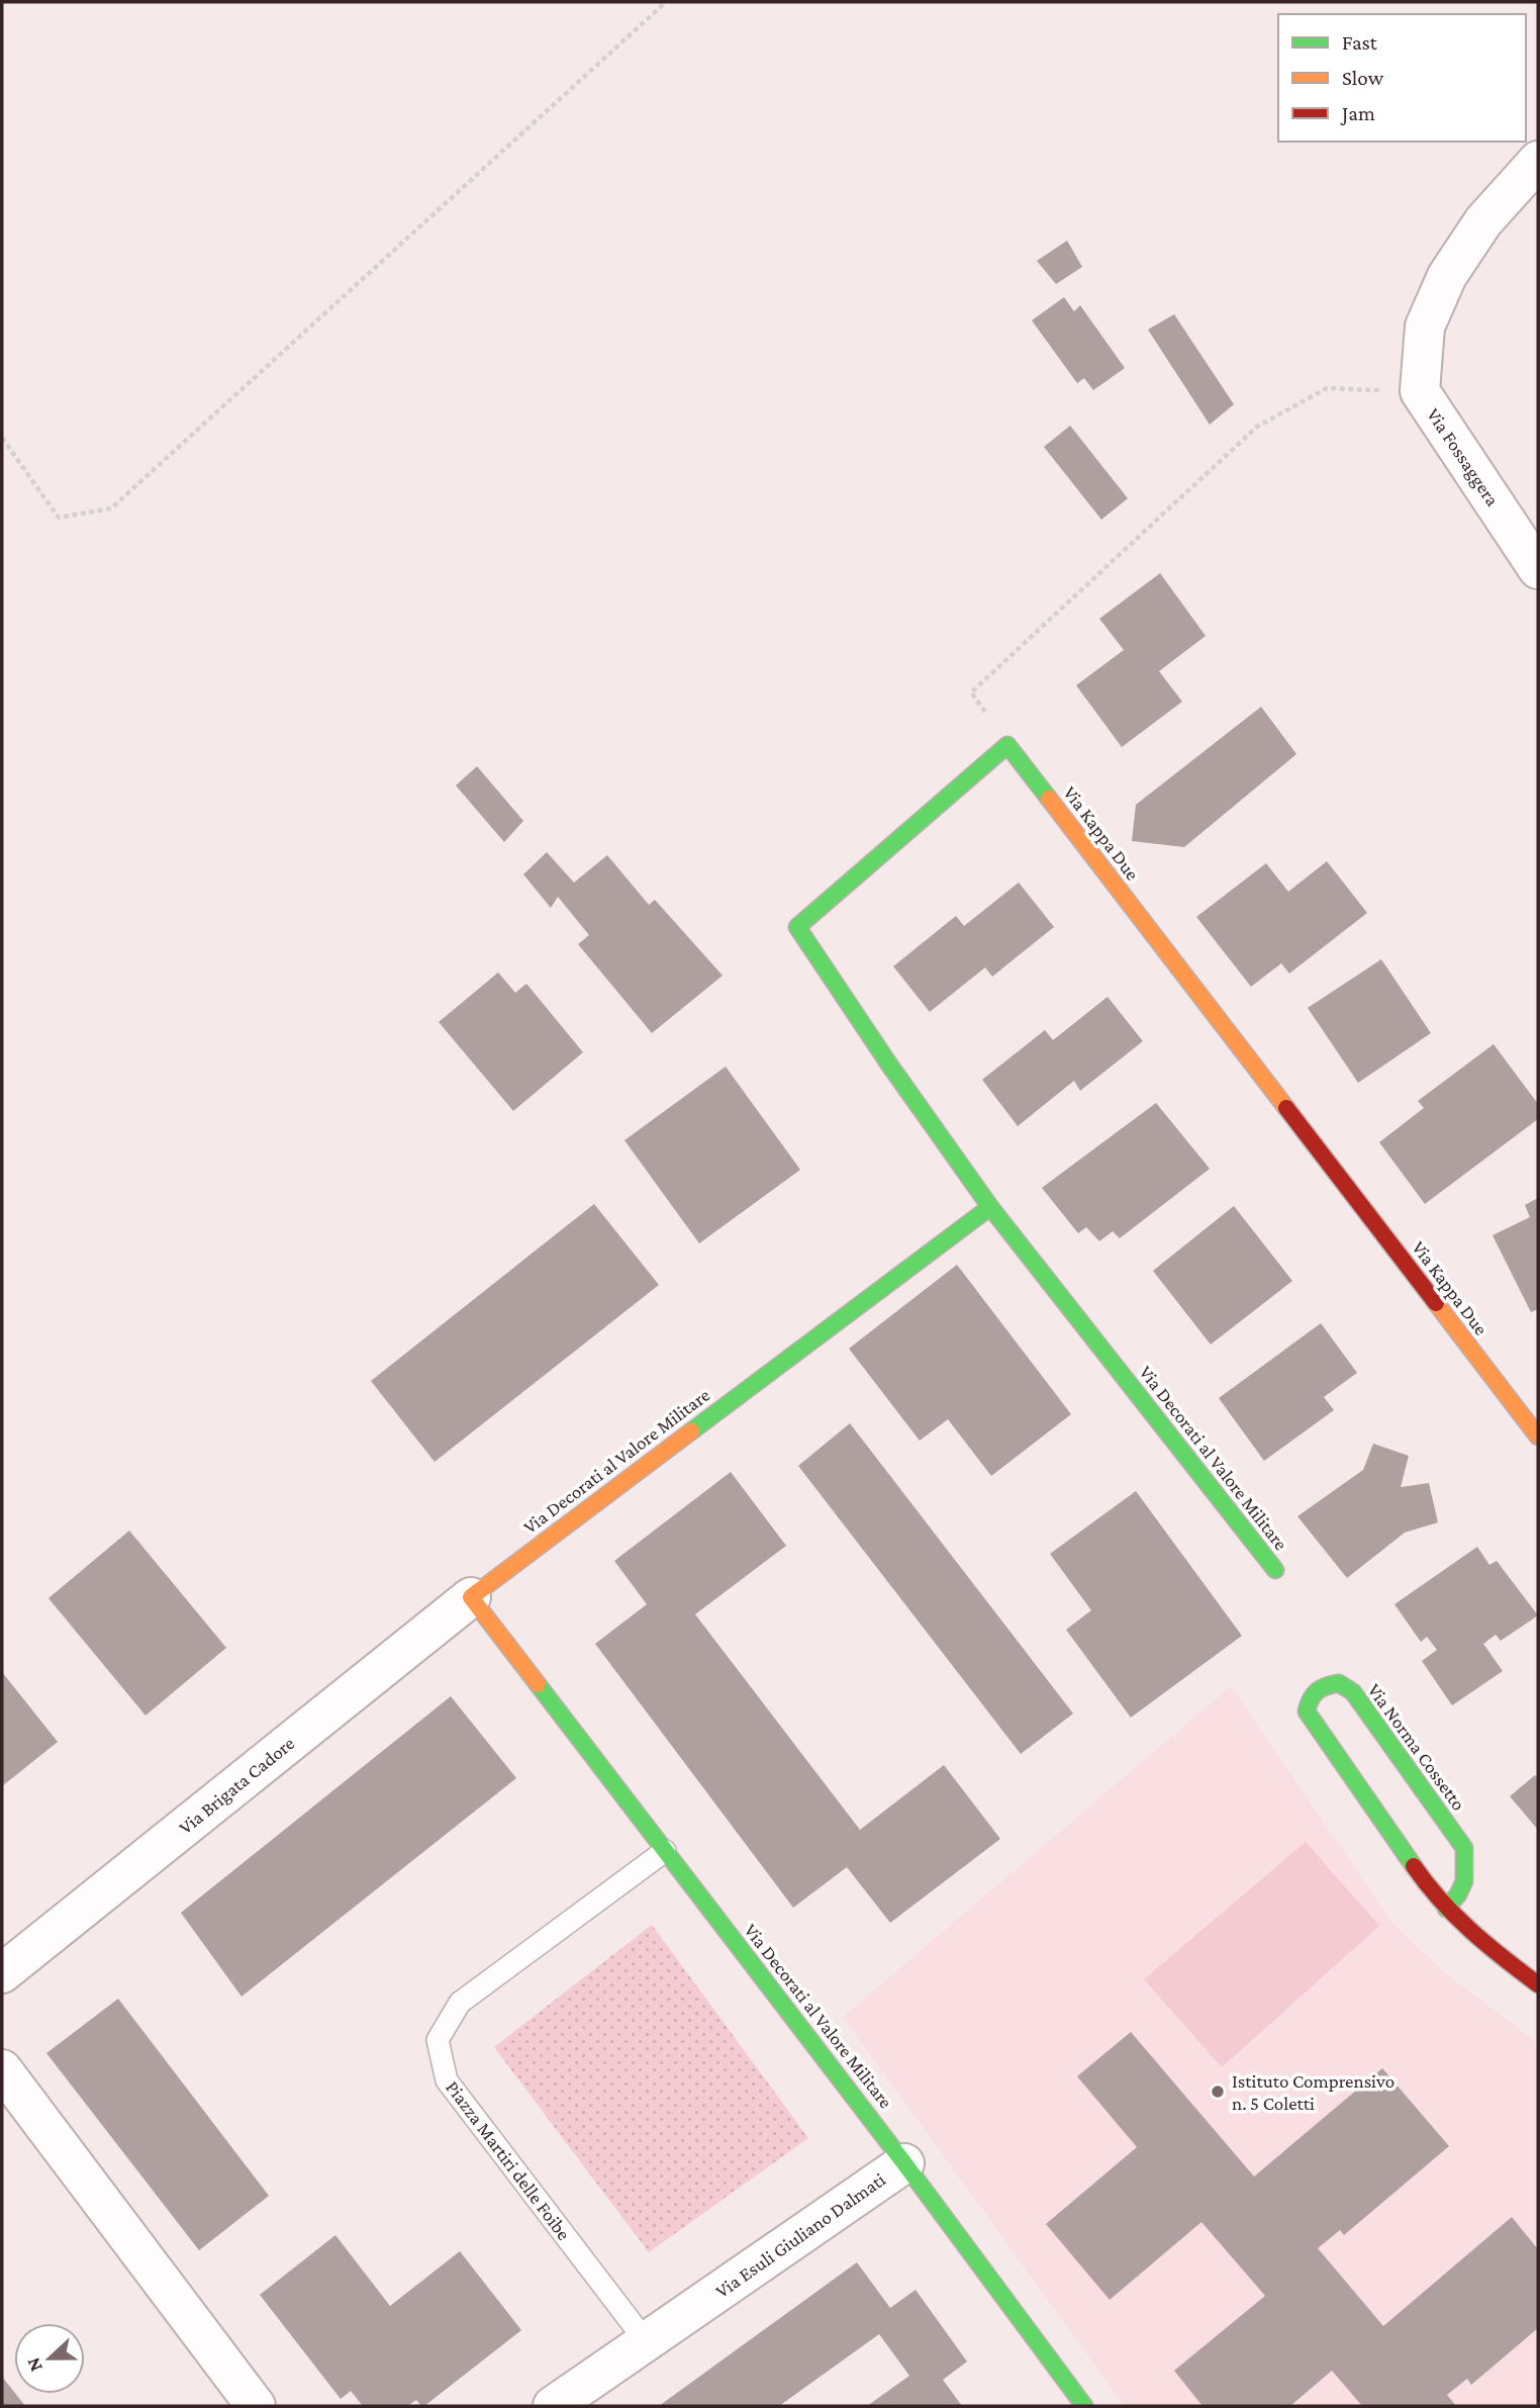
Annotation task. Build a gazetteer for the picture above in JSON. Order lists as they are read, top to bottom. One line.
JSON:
{"streets":{"street":["Via Fossaggera","Via Kappa Due","Via Decorati al Valore Militare","Via Norma Cossetto","Via Brigata Cadore","Via Esuli Giuliano Dalmati"],"lane":["Piazza Martiri delle Foibe"]},"crossings":[["Via Decorati al Valore Militare","Via Brigata Cadore"],["Via Decorati al Valore Militare","Piazza Martiri delle Foibe"],["Via Decorati al Valore Militare","Via Esuli Giuliano Dalmati"],["Piazza Martiri delle Foibe","Via Esuli Giuliano Dalmati"]],"places":["Istituto Comprensivo n. 5 Coletti"],"legend":["Fast","Slow","Jam"],"north":"left"}
